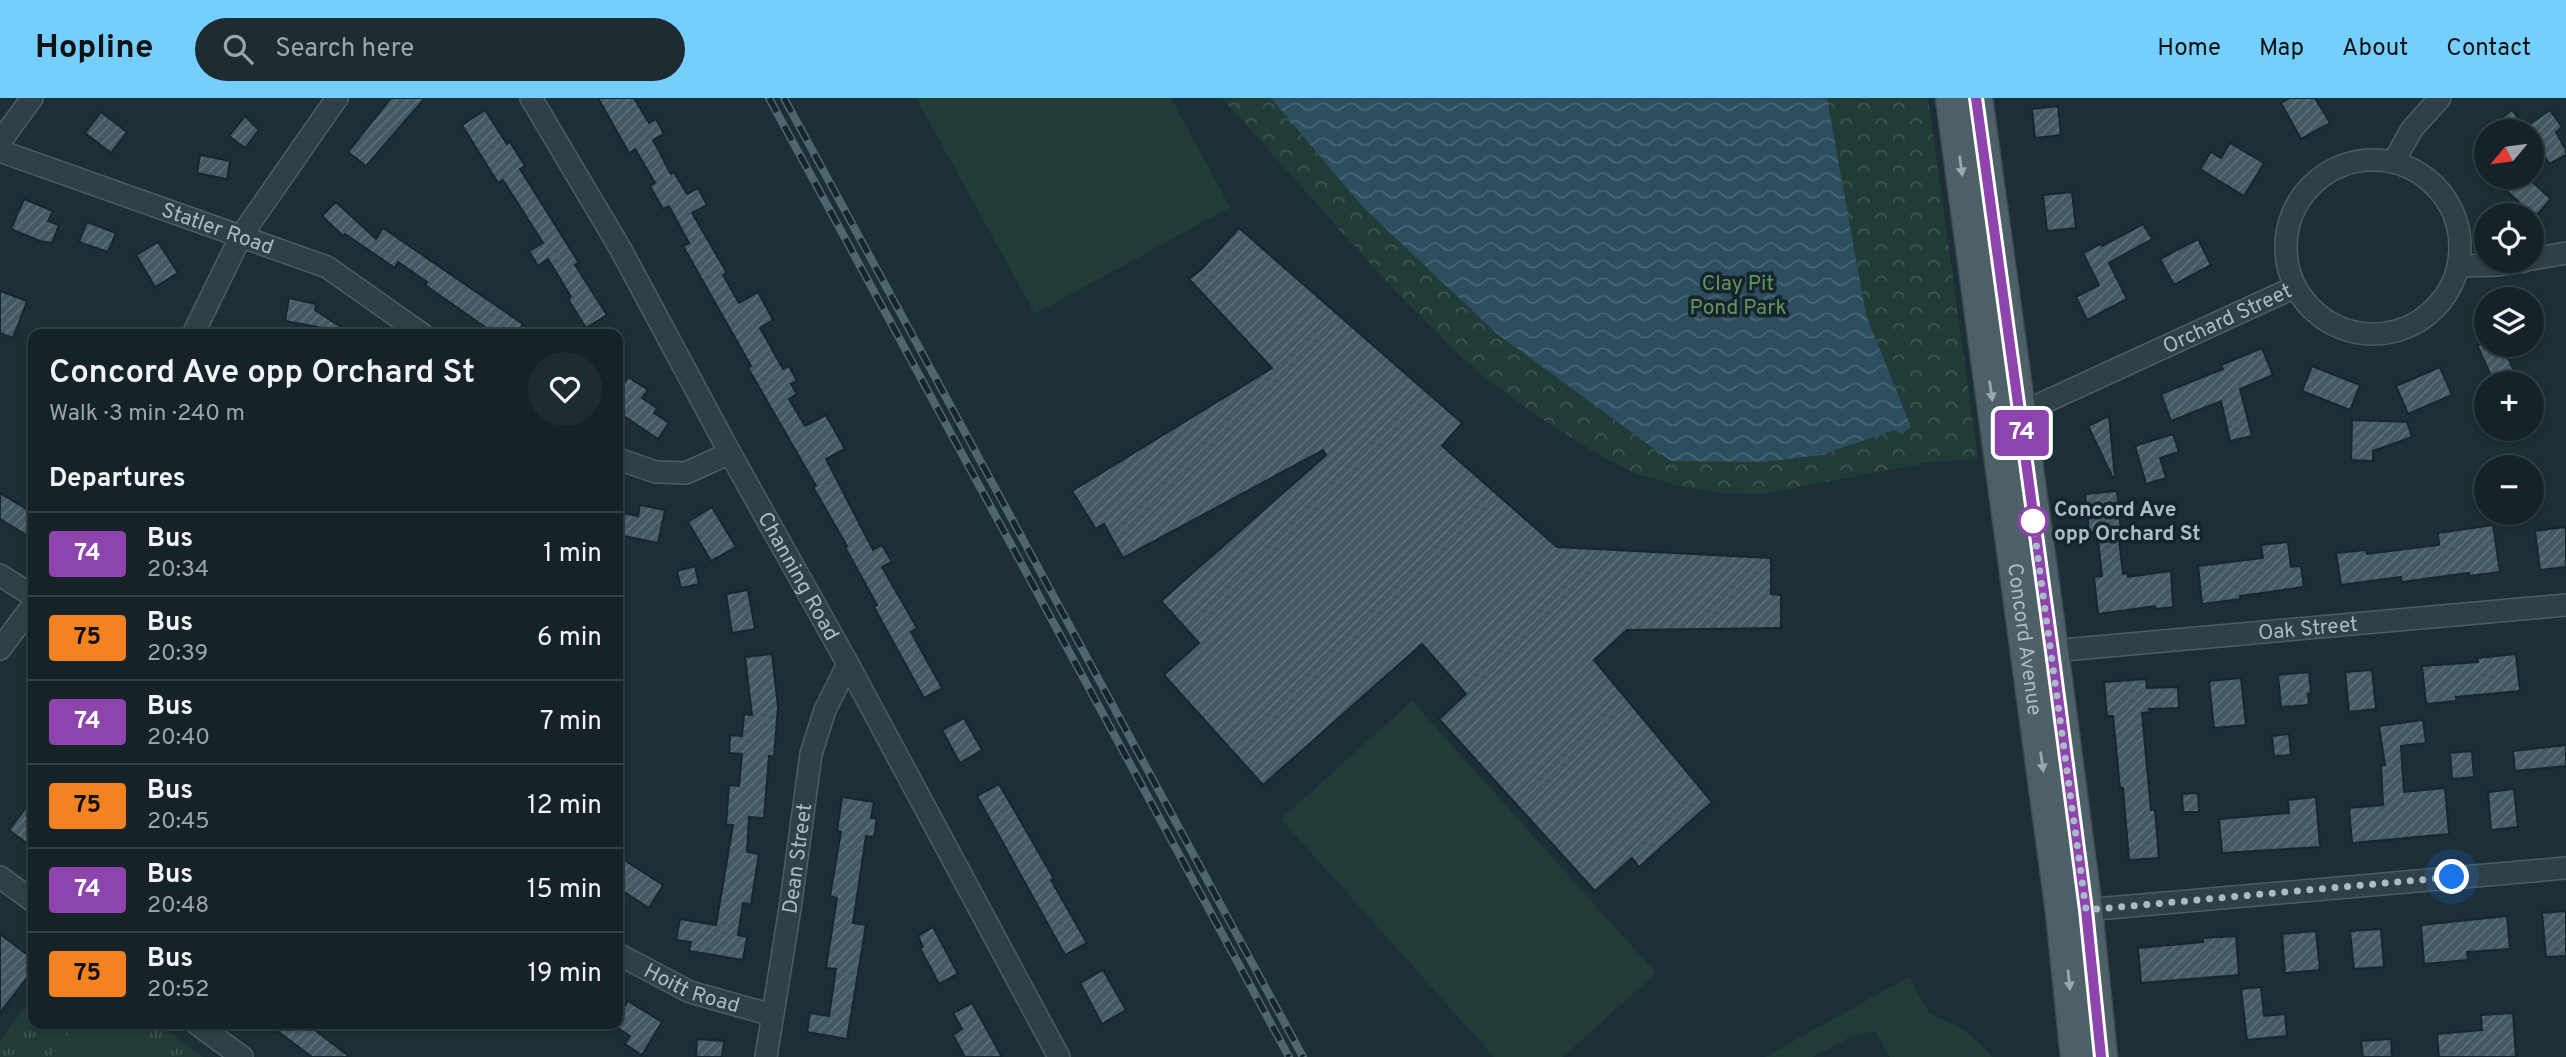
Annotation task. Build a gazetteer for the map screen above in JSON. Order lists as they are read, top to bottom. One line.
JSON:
{"streets":{"main road":["Concord Avenue"],"street":["Statler Road","Orchard Street","Channing Road","Oak Street","Dean Street","Hoitt Road"]},"crossings":[["Orchard Street","Concord Avenue"],["Channing Road","Dean Street"],["Oak Street","Concord Avenue"],["Dean Street","Hoitt Road"]],"parks":["Clay Pit Pond Park"],"places":["Concord Ave opp Orchard St"],"lines":["bus line 74"],"north":"bottom left","page":{"header":"Hopline","search":"Search here","nav":["Home","Map","About","Contact"],"on_map":"74","map_buttons":["+","−"],"heading":[["Concord Ave opp Orchard St","Walk · 3 min · 240 m"],"Departures"],"list":[{"mark":"74","name":"Bus","note":"20:34","value":"1 min"},{"mark":"75","name":"Bus","note":"20:39","value":"6 min"},{"mark":"74","name":"Bus","note":"20:40","value":"7 min"},{"mark":"75","name":"Bus","note":"20:45","value":"12 min"},{"mark":"74","name":"Bus","note":"20:48","value":"15 min"},{"mark":"75","name":"Bus","note":"20:52","value":"19 min"}]}}
